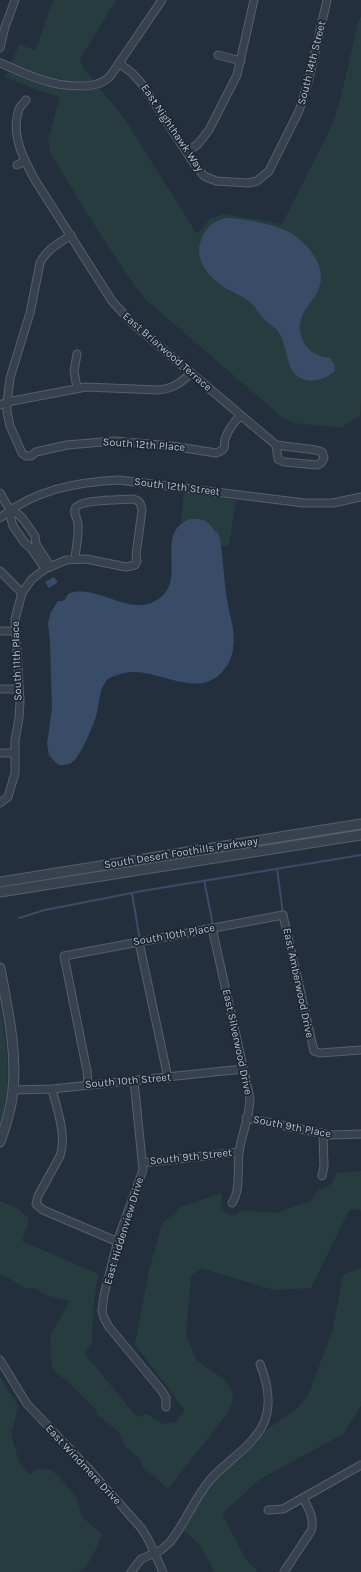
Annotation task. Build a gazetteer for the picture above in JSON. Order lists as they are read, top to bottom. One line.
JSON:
{"streets":{"street":["South 14th Street","East Nighthawk Way","East Briarwood Terrace","South 12th Place","South 12th Street","South 11th Place","South Desert Foothills Parkway","South 10th Place","East Amberwood Drive","East Silverwood Drive","South 10th Street","South 9th Place","South 9th Street","East Hiddenview Drive","East Windmere Drive"]},"crossings":[["South 14th Street","East Nighthawk Way"],["East Briarwood Terrace","South 12th Place"],["South 10th Place","East Amberwood Drive"],["South 10th Place","East Silverwood Drive"],["South 10th Place","South 10th Street"],["East Silverwood Drive","South 10th Street"],["East Silverwood Drive","South 9th Place"],["East Silverwood Drive","South 9th Street"],["South 10th Street","East Hiddenview Drive"],["South 9th Street","East Hiddenview Drive"]]}
